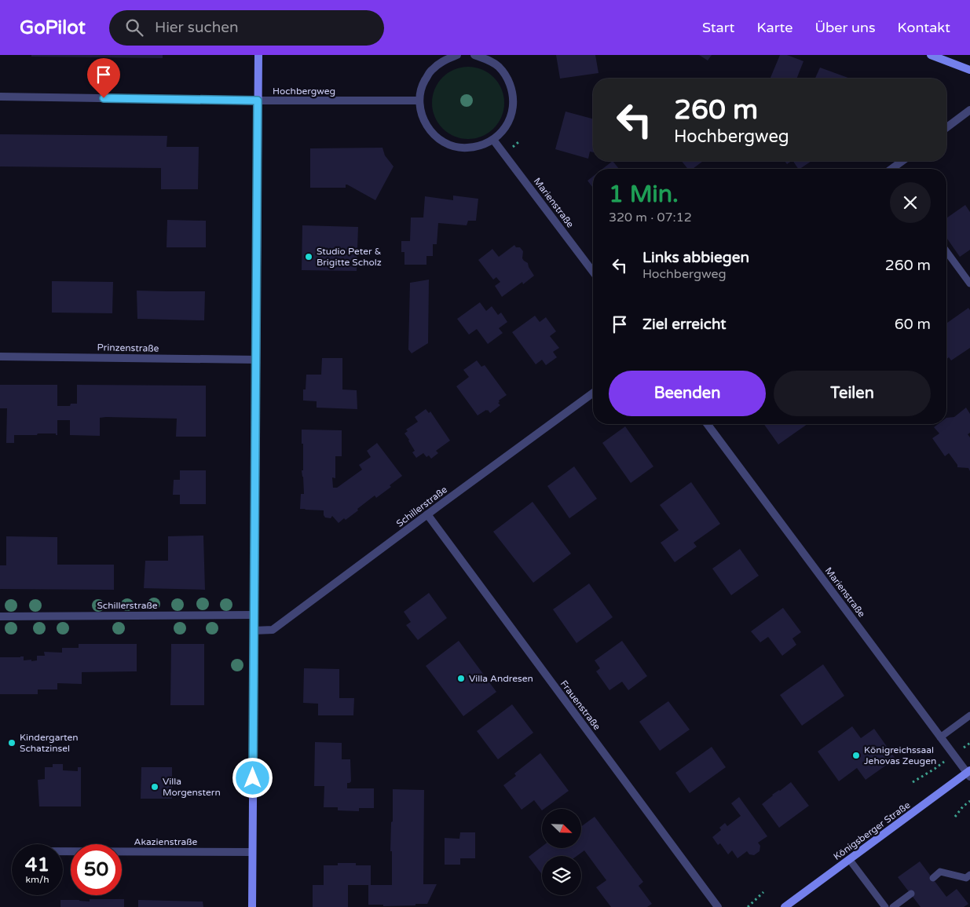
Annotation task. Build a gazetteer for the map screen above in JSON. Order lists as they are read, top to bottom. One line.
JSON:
{"streets":{"main road":["Königsberger Straße"],"street":["Hochbergweg","Marienstraße","Prinzenstraße","Schillerstraße","Frauenstraße","Akazienstraße"]},"crossings":[["Marienstraße","Königsberger Straße"],["Schillerstraße","Frauenstraße"]],"places":["Studio Peter & Brigitte Scholz","Villa Andresen","Kindergarten Schatzinsel","Königreichssaal Jehovas Zeugen","Villa Morgenstern"],"north":"bottom right","page":{"header":"GoPilot","search":"Hier suchen","nav":["Start","Karte","Über uns","Kontakt"],"turn":["260 m","Hochbergweg"],"heading":["1 Min.","320 m · 07:12"],"list":[{"name":"Links abbiegen","note":"Hochbergweg","value":"260 m"},{"name":"Ziel erreicht","value":"60 m"}],"buttons":["Beenden","Teilen"],"speed":"41 km/h","limit":"50"}}
